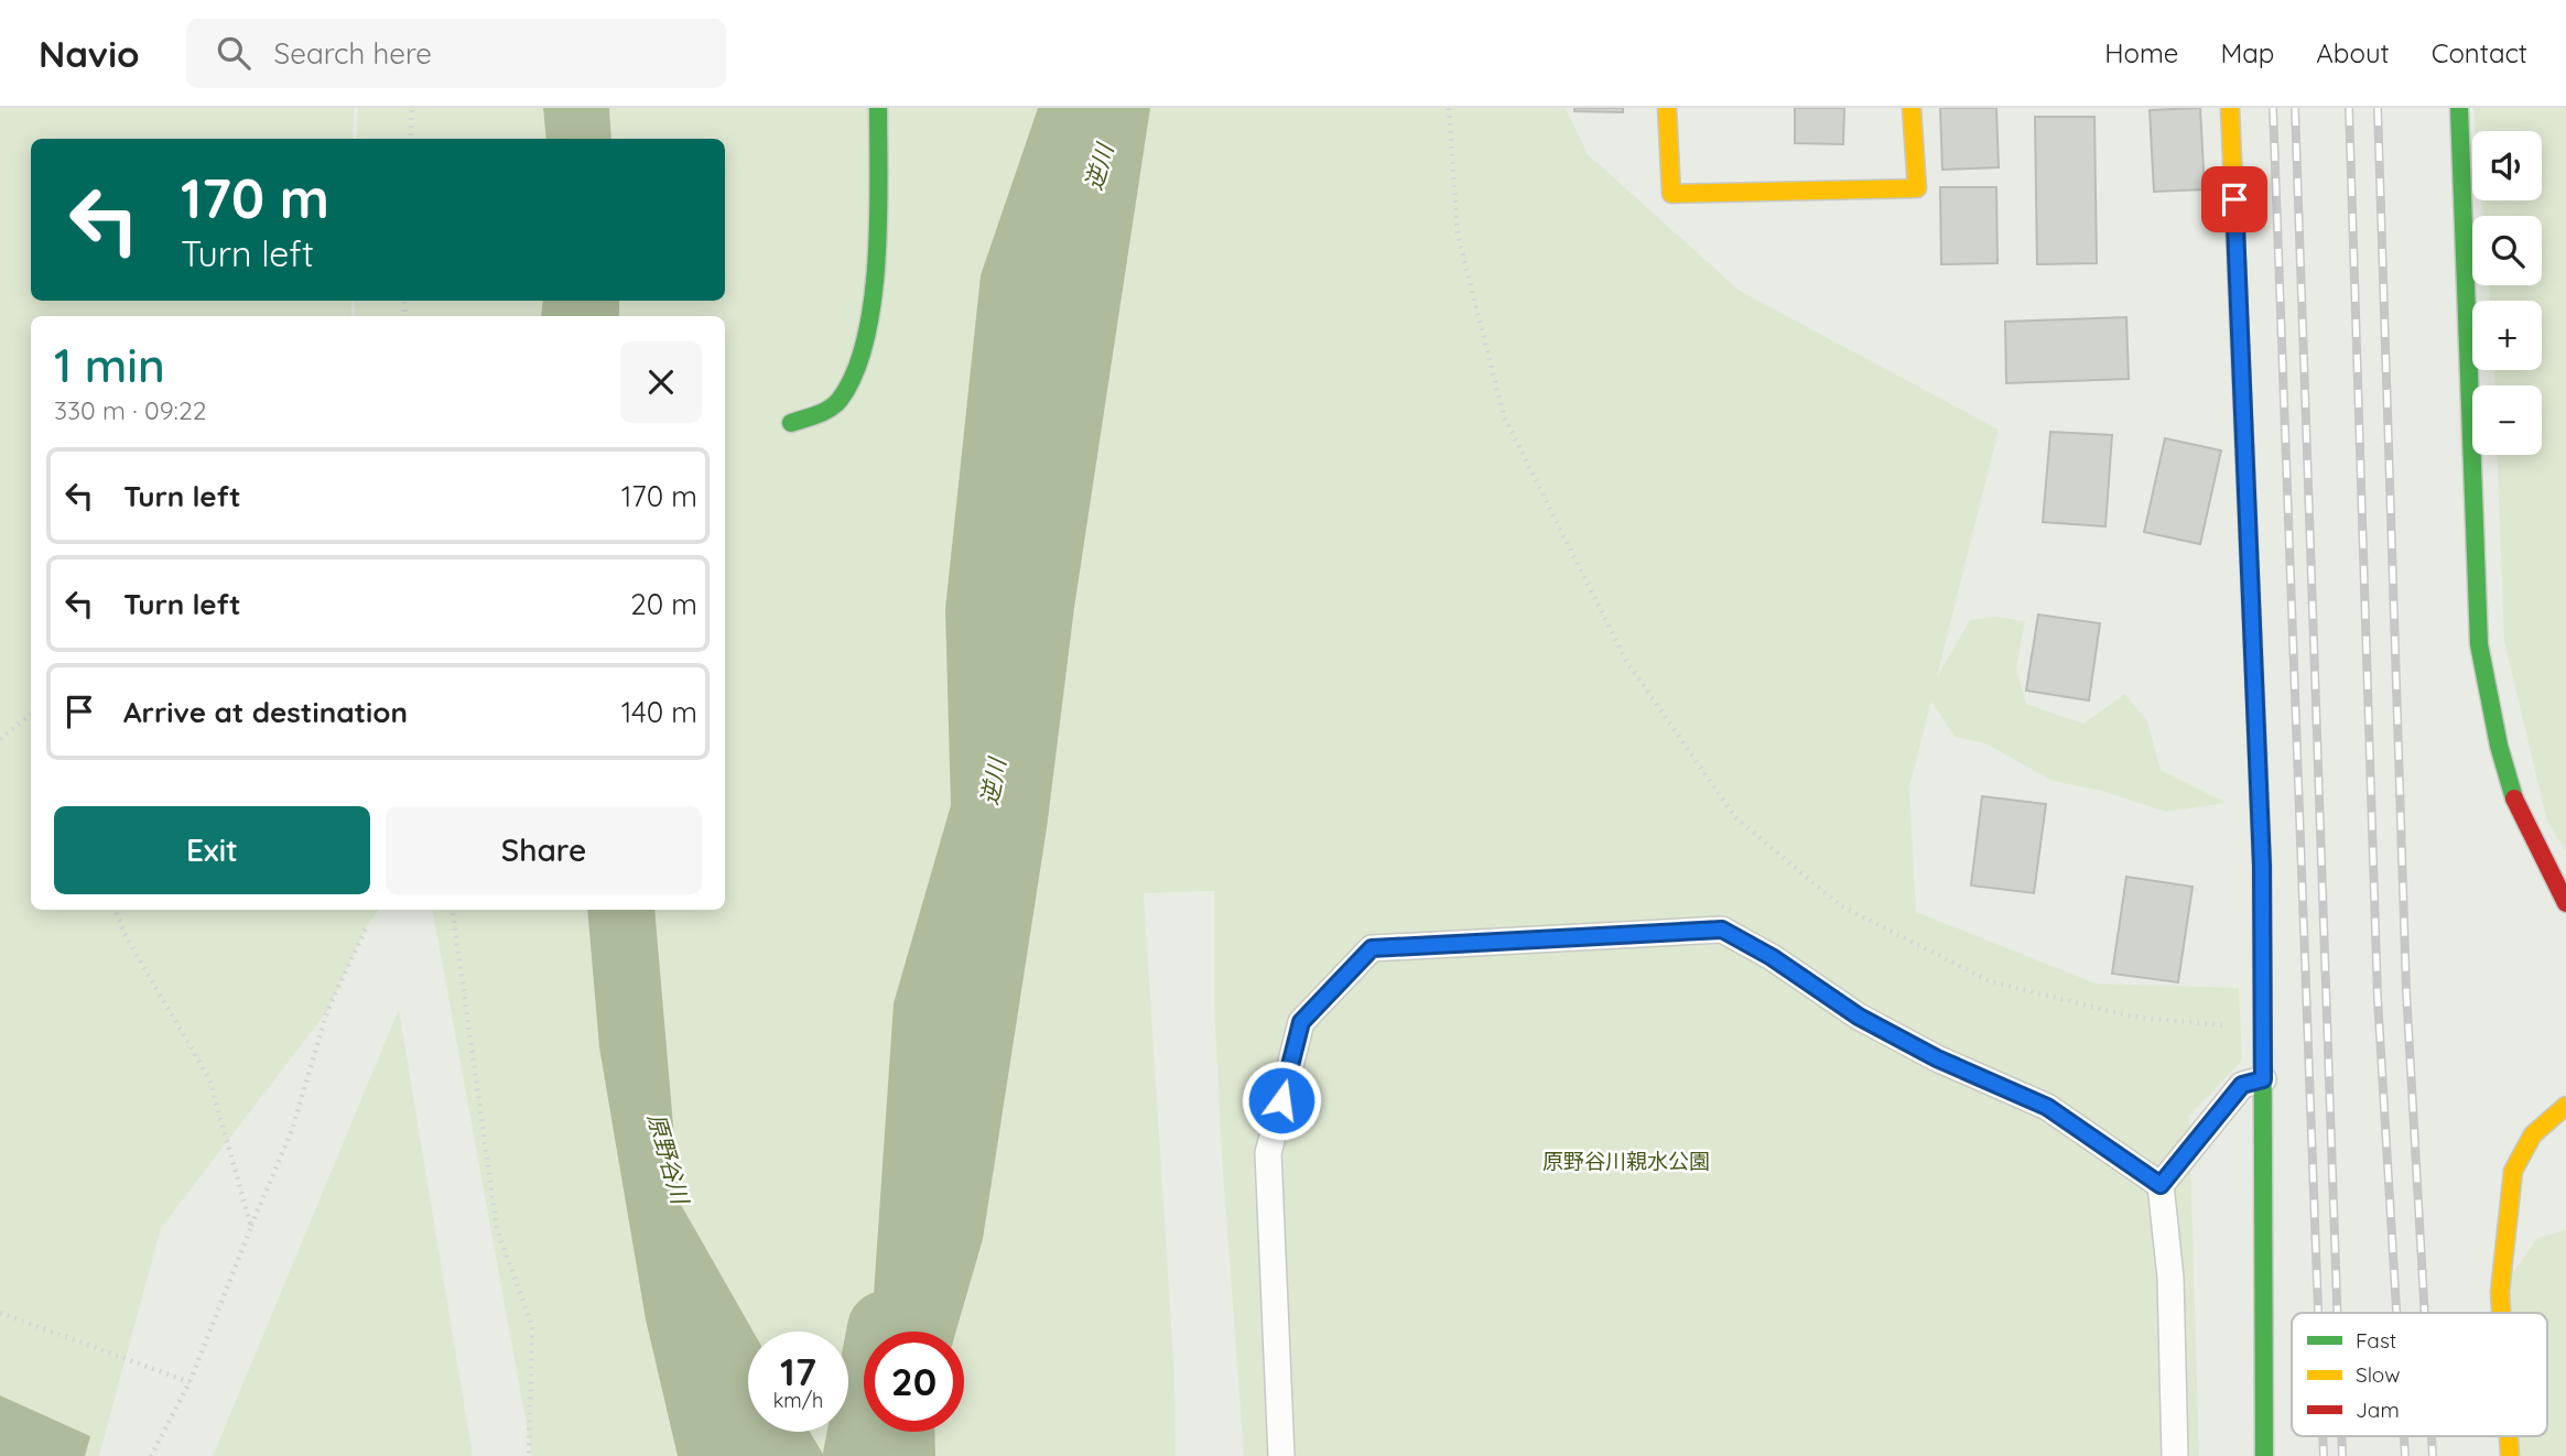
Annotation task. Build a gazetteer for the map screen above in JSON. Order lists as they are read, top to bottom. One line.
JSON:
{"water":["逆川","原野谷川"],"parks":["原野谷川親水公園"],"legend":["Fast","Slow","Jam"],"page":{"header":"Navio","search":"Search here","nav":["Home","Map","About","Contact"],"map_buttons":["+","−"],"turn":["170 m","Turn left"],"heading":["1 min","330 m · 09:22"],"list":[{"name":"Turn left","value":"170 m"},{"name":"Turn left","value":"20 m"},{"name":"Arrive at destination","value":"140 m"}],"buttons":["Exit","Share"],"speed":"17 km/h","limit":"20"}}
